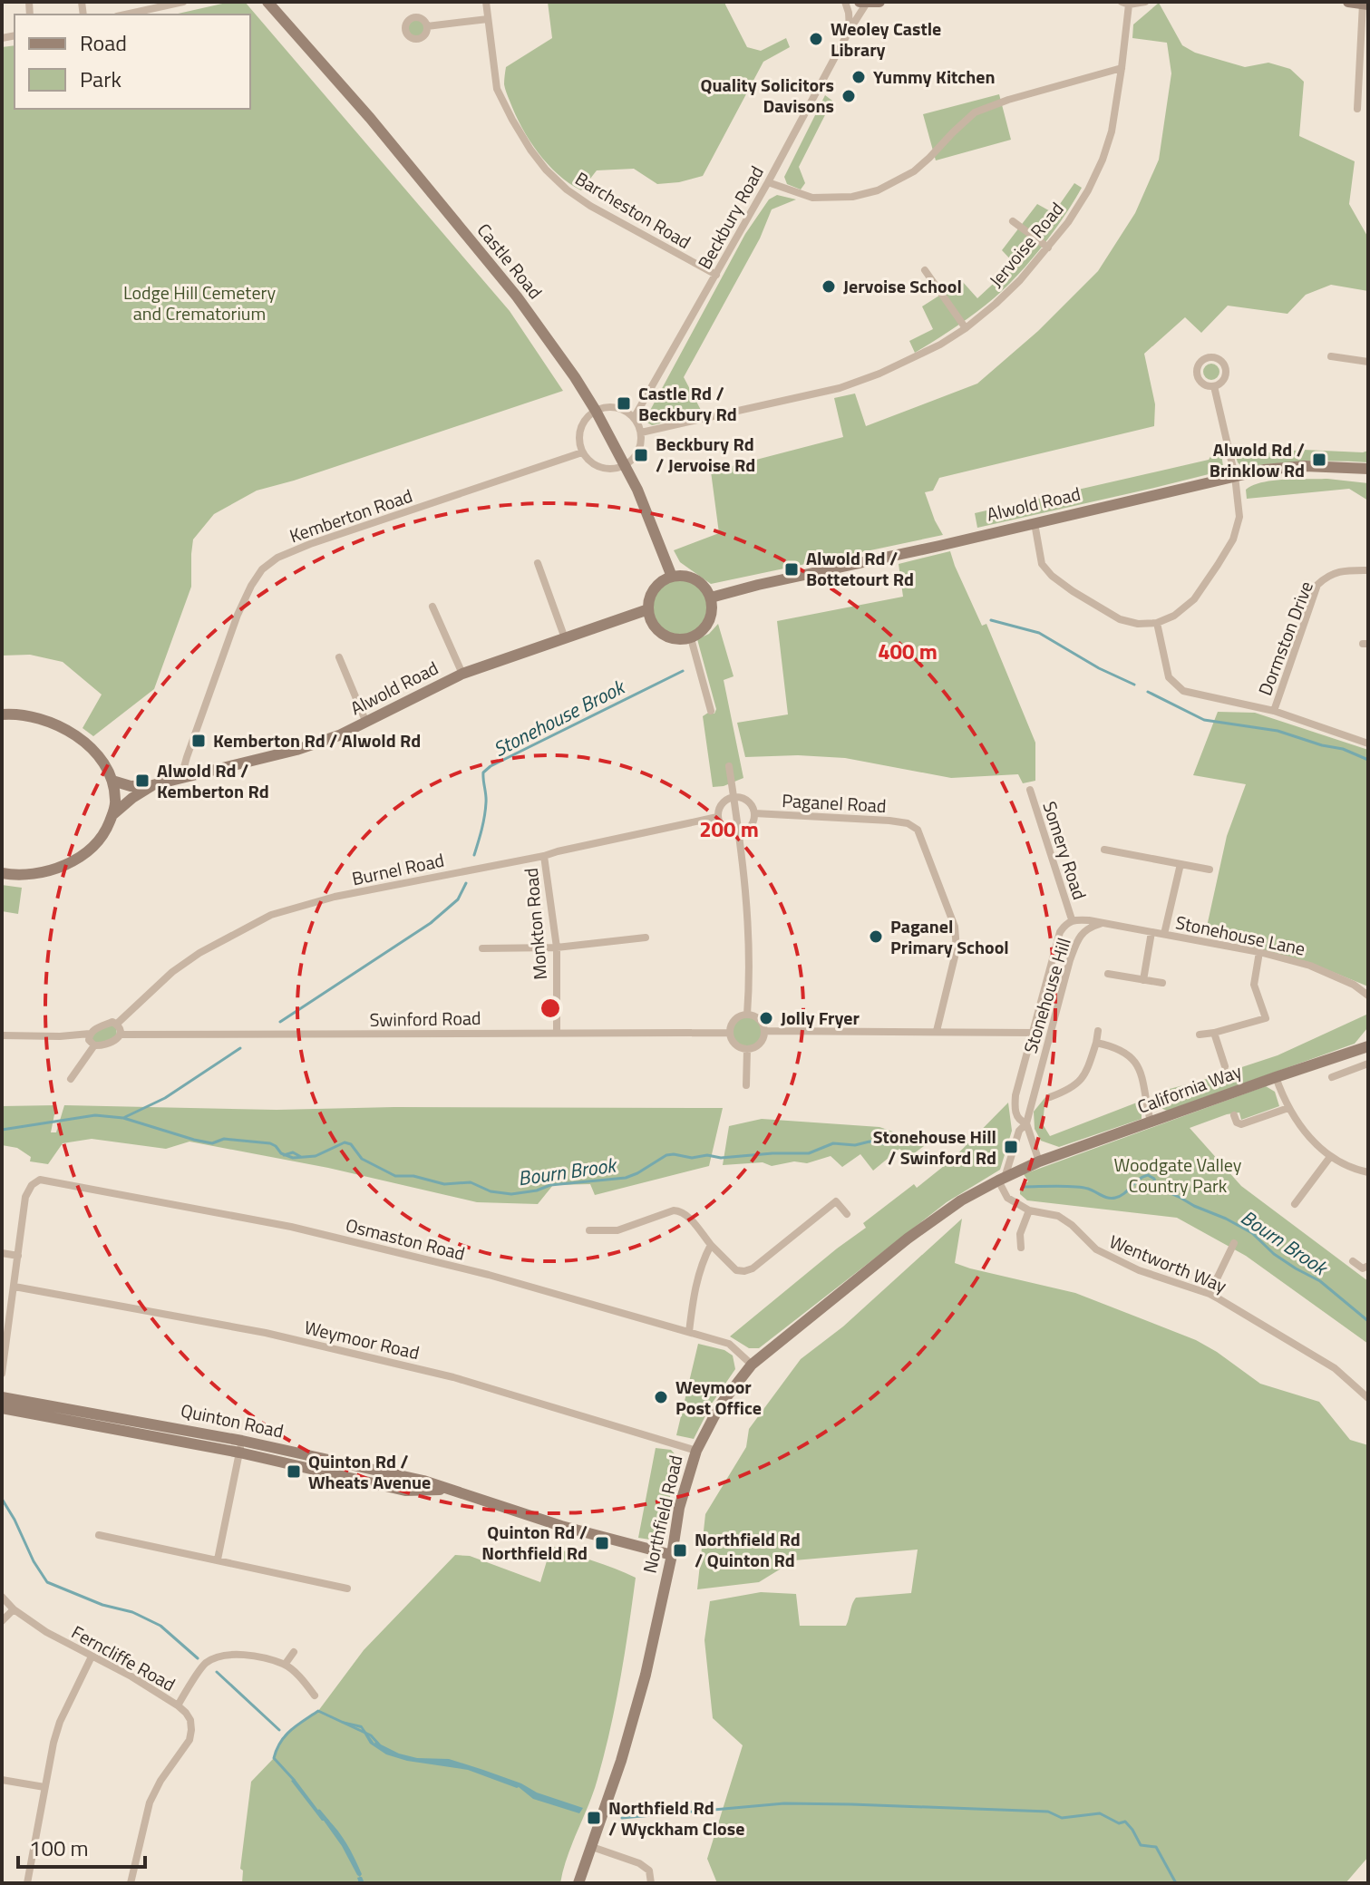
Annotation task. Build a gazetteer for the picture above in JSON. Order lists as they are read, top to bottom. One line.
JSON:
{"streets":{"street":["Barcheston Road","Beckbury Road","Jervoise Road","Castle Road","Alwold Road","Kemberton Road","Dormston Drive","Paganel Road","Somery Road","Burnel Road","Monkton Road","Stonehouse Lane","Stonehouse Hill","Swinford Road","California Way","Osmaston Road","Wentworth Way","Weymoor Road","Quinton Road","Northfield Road","Ferncliffe Road"]},"crossings":[["Barcheston Road","Beckbury Road"],["Castle Road","Alwold Road"],["Alwold Road","Kemberton Road"],["Somery Road","Stonehouse Hill"],["Burnel Road","Monkton Road"],["Monkton Road","Swinford Road"],["Stonehouse Lane","Stonehouse Hill"],["Stonehouse Hill","California Way"],["Stonehouse Hill","Wentworth Way"],["Stonehouse Hill","Northfield Road"],["California Way","Northfield Road"],["Osmaston Road","Northfield Road"],["Wentworth Way","Northfield Road"],["Weymoor Road","Northfield Road"],["Quinton Road","Northfield Road"]],"water":["Stonehouse Brook","Bourn Brook"],"parks":["Lodge Hill Cemetery and Crematorium","Woodgate Valley Country Park"],"places":{"other":["Weoley Castle Library","Yummy Kitchen","Quality Solicitors Davisons","Jervoise School","Paganel Primary School","Jolly Fryer","Weymoor Post Office"],"transit":["Castle Rd / Beckbury Rd","Beckbury Rd / Jervoise Rd","Alwold Rd / Brinklow Rd","Alwold Rd / Bottetourt Rd","Kemberton Rd / Alwold Rd","Alwold Rd / Kemberton Rd","Stonehouse Hill / Swinford Rd","Quinton Rd / Wheats Avenue","Quinton Rd / Northfield Rd","Northfield Rd / Quinton Rd","Northfield Rd / Wyckham Close"]},"legend":["Road","Park"],"scale_bar":"100 m","rings":["400 m","200 m"]}
